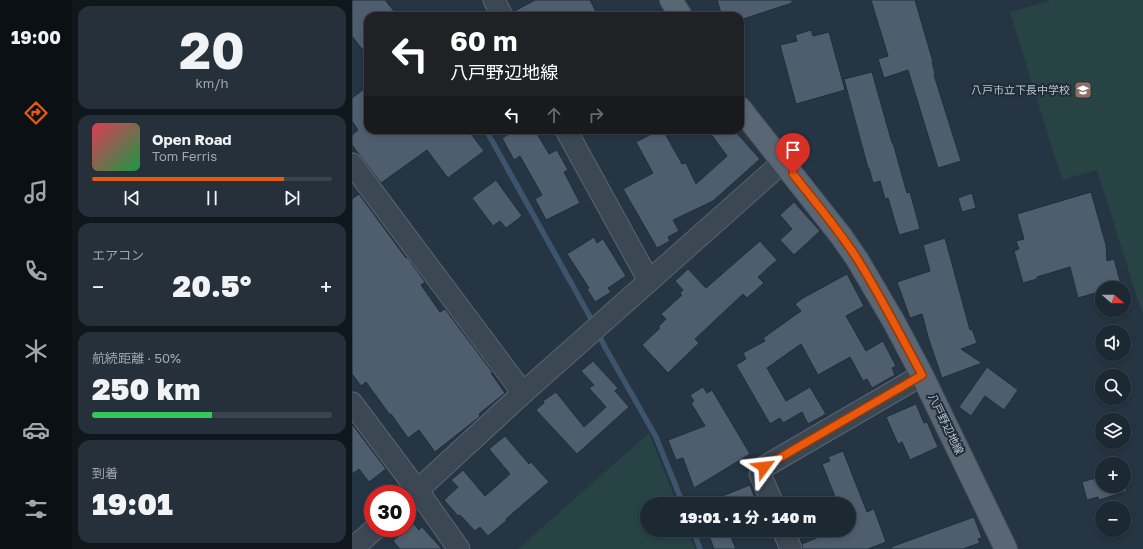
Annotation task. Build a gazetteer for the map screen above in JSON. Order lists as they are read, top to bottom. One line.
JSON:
{"streets":{"main road":["八戸野辺地線"]},"places":{"school or university":["八戸市立下長中学校"]},"north":"right","page":{"tabs":"19:00","tile":[["20","km/h"],"エアコン",["航続距離 · 50%","250 km"],["到着","19:01"]],"turn":["60 m","八戸野辺地線"],"song":["Open Road","Tom Ferris"],"heat":["−","20.5°","+"],"map_buttons":["+","−"],"limit":"30","trip":"19:01 · 1 分 · 140 m"}}
